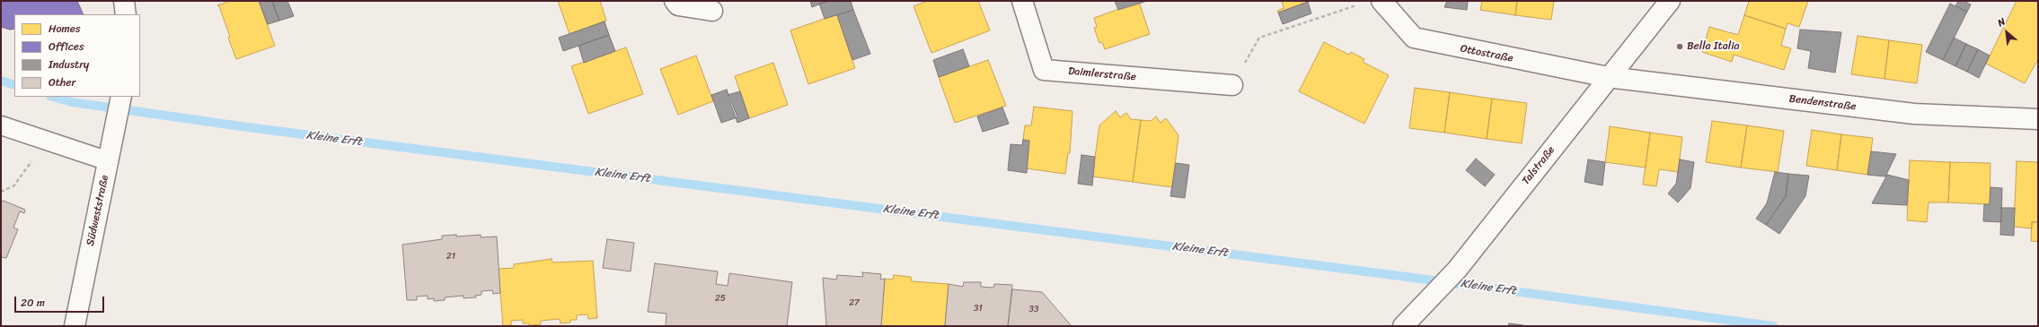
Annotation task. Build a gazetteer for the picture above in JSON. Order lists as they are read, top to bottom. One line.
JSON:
{"streets":{"street":["Ottostraße","Daimlerstraße","Bendenstraße","Talstraße","Südweststraße"]},"crossings":[["Ottostraße","Bendenstraße"],["Ottostraße","Talstraße"],["Bendenstraße","Talstraße"]],"water":["Kleine Erft"],"places":["Bella Italia"],"house_numbers":["21","25","27","31","33"],"legend":["Homes","Offices","Industry","Other"],"scale_bar":"20 m","north":"top left"}
